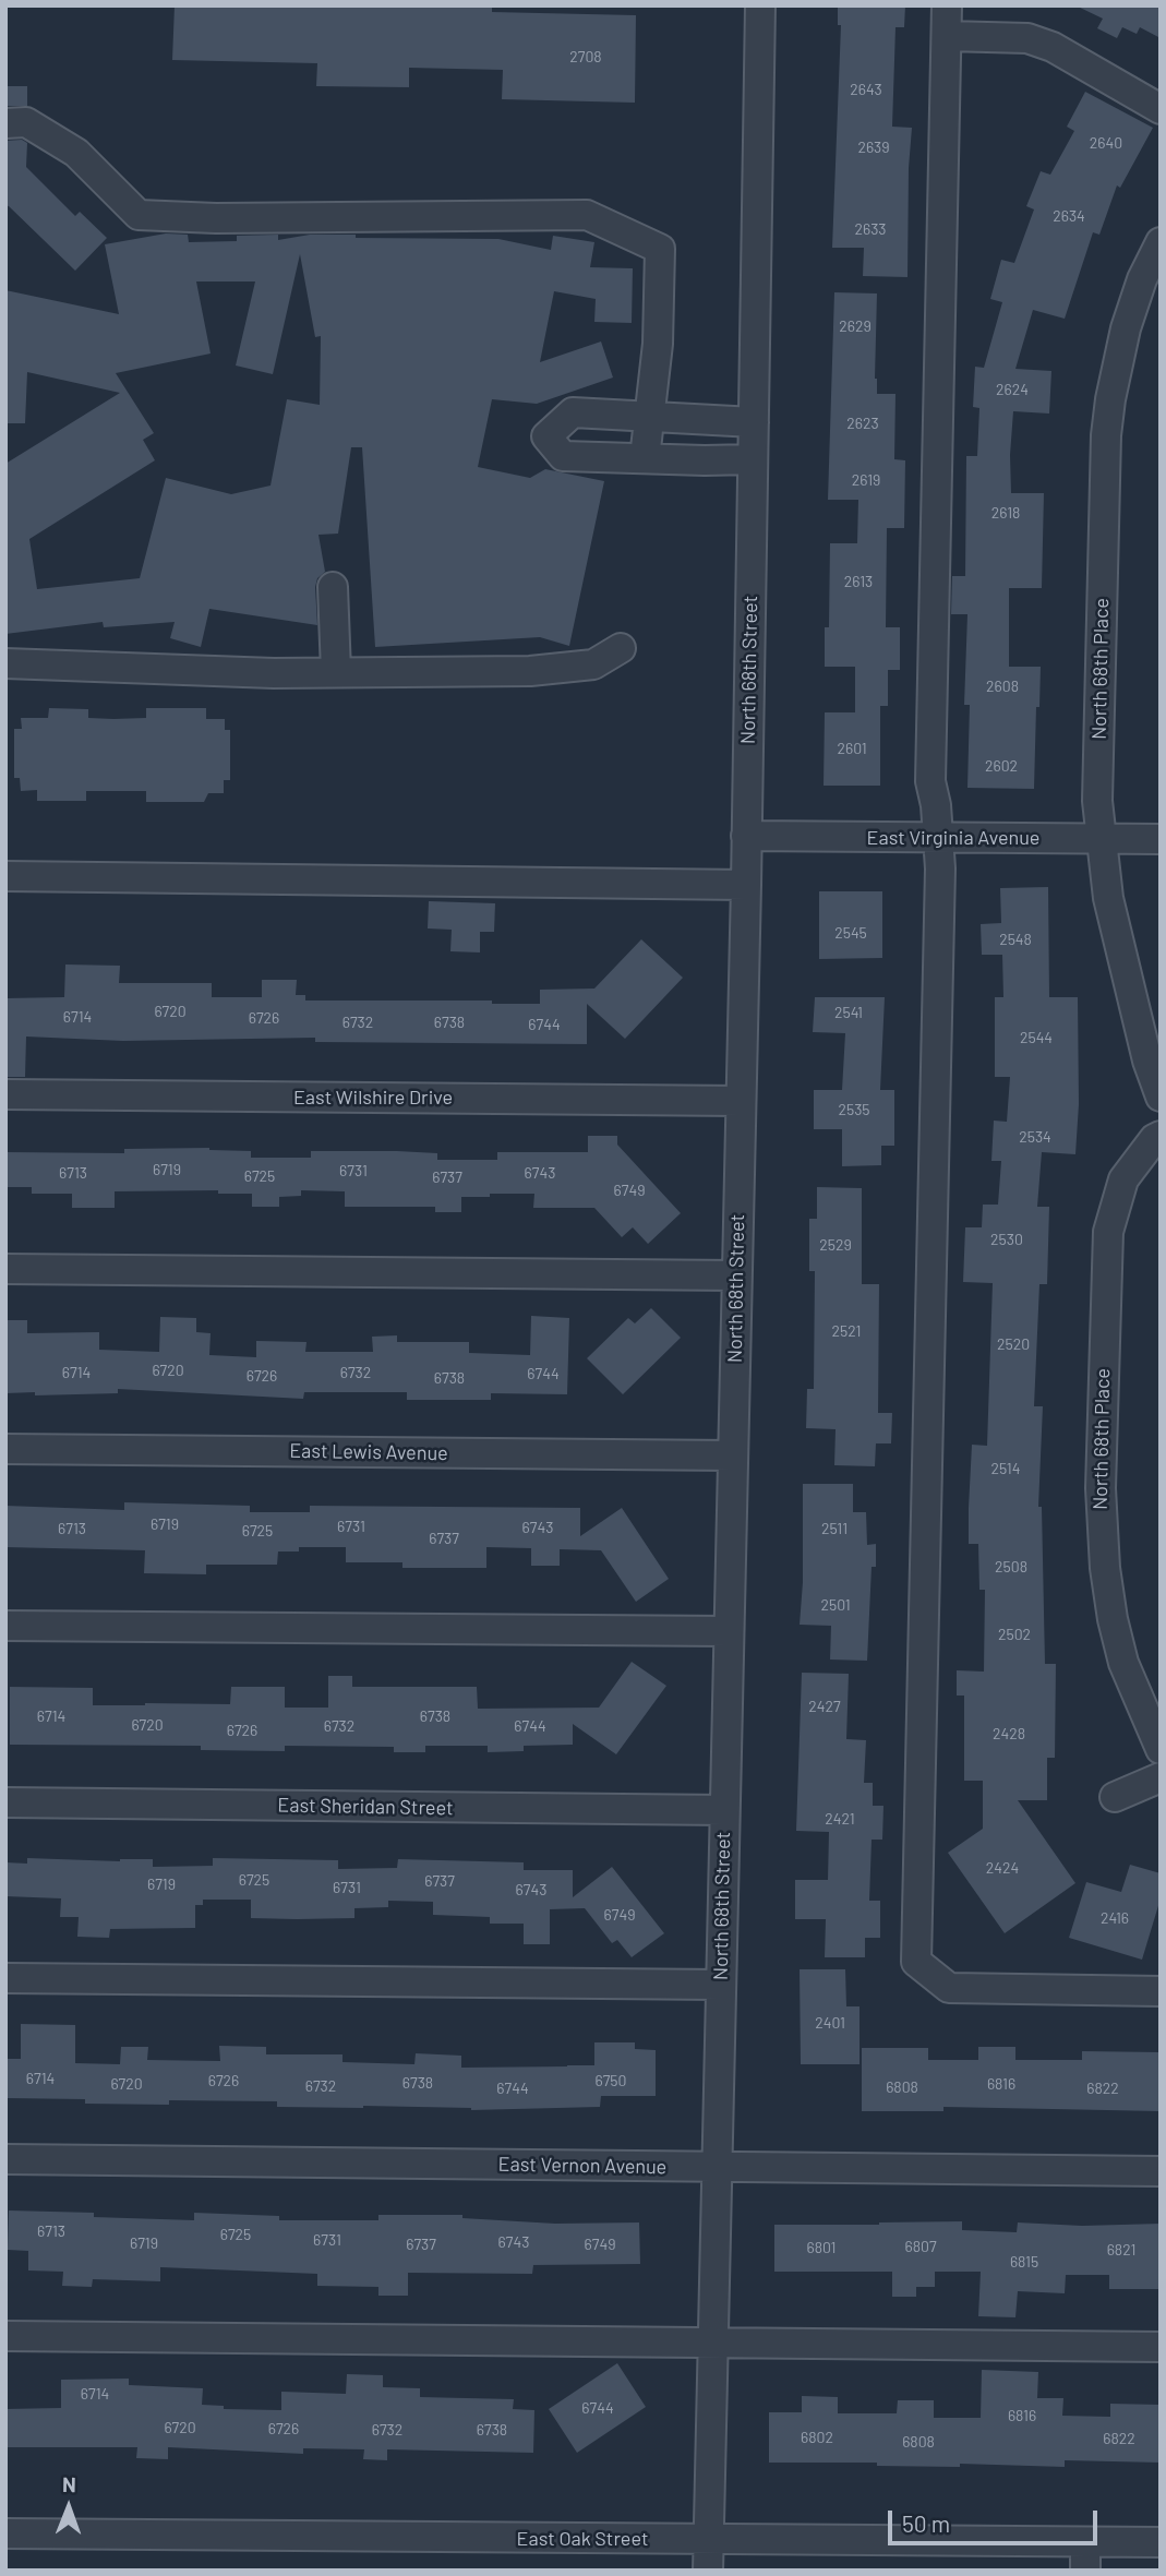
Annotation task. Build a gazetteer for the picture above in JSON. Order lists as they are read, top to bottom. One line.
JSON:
{"streets":{"street":["North 68th Place","North 68th Street","East Virginia Avenue","East Wilshire Drive","East Lewis Avenue","East Sheridan Street","East Vernon Avenue","East Oak Street"]},"crossings":[["North 68th Place","East Virginia Avenue"],["North 68th Street","East Virginia Avenue"],["North 68th Street","East Wilshire Drive"],["North 68th Street","East Lewis Avenue"],["North 68th Street","East Sheridan Street"],["North 68th Street","East Vernon Avenue"],["North 68th Street","East Oak Street"]],"house_numbers":["2708","2643","2640","2639","2634","2633","2629","2624","2623","2619","2618","2613","2608","2601","2602","2545","2548","6720","2541","6714","6726","6732","6738","6744","2544","2535","2534","6719","6731","6713","6743","6725","6737","6749","2530","2529","2521","2520","6720","6714","6732","6744","6726","6738","2514","6719","6731","6743","6713","2511","6725","6737","2508","2501","2502","2427","6714","6738","6720","6732","6744","6726","2428","2421","2424","6725","6737","6719","6731","6743","6749","2416","2401","6714","6726","6750","6738","6720","6816","6732","6808","6744","6822","6713","6725","6731","6743","6719","6737","6749","6807","6801","6821","6815","6714","6744","6816","6720","6726","6732","6738","6802","6822","6808"],"scale_bar":"50 m","north":"top"}
